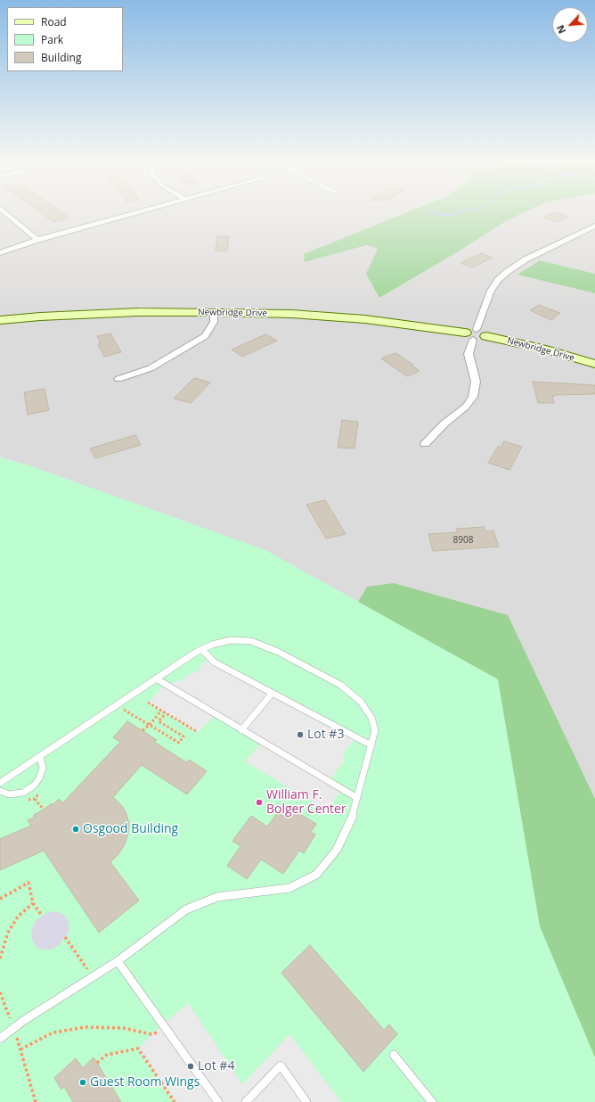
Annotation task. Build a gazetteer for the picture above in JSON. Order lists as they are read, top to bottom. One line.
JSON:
{"streets":{"street":["Newbridge Drive"]},"places":["Lot #3","William F. Bolger Center","Osgood Building","Lot #4","Guest Room Wings"],"house_numbers":["8908"],"legend":["Road","Park","Building"],"north":"bottom left"}
